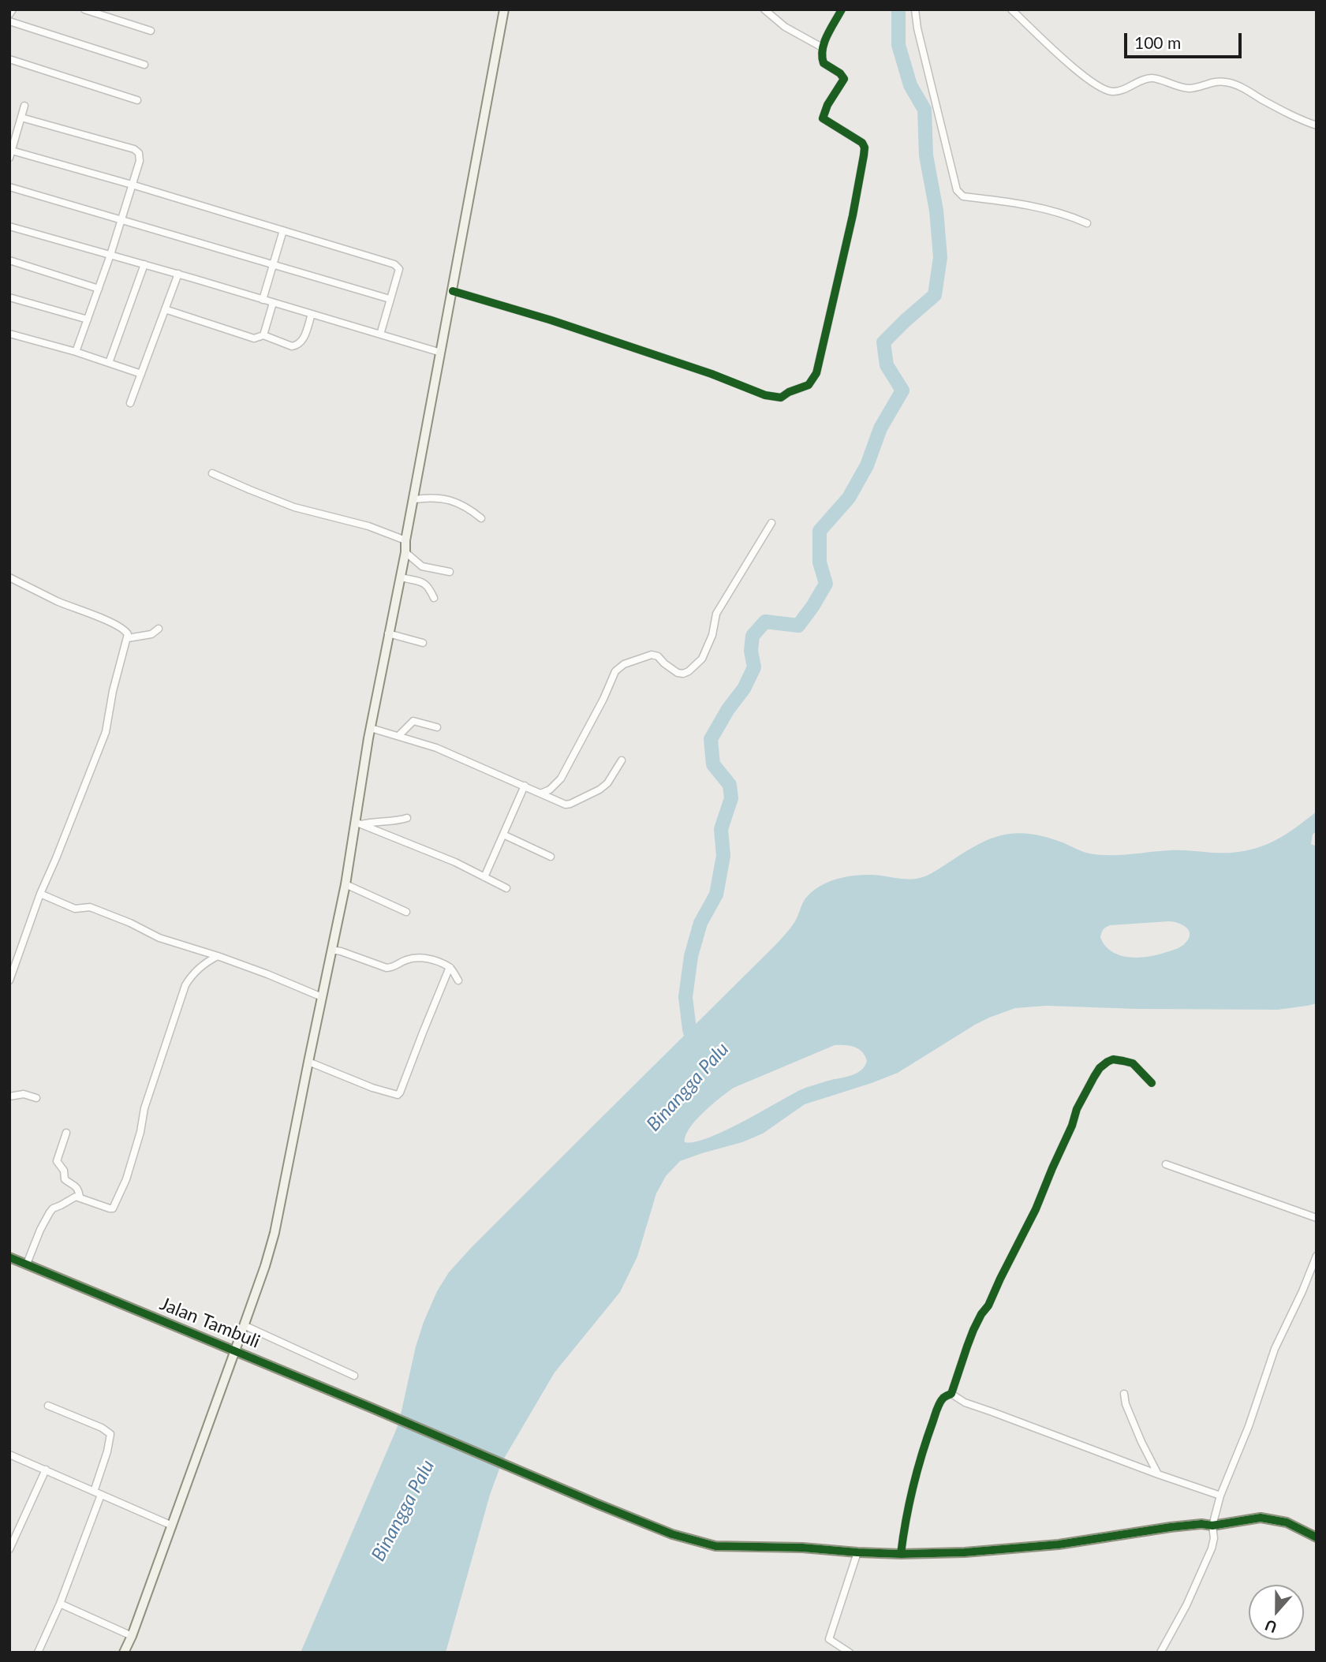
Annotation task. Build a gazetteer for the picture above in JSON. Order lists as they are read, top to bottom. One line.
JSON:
{"streets":{"main road":["Jalan Tambuli"]},"water":["Binangga Palu"],"scale_bar":"100 m","north":"bottom"}
